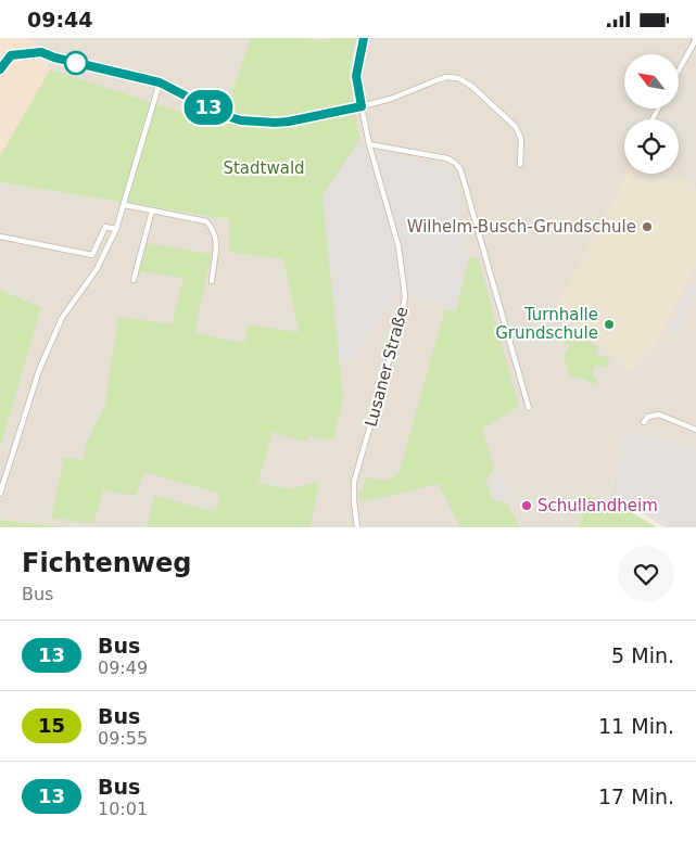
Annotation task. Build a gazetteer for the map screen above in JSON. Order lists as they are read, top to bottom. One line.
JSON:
{"streets":{"street":["Lusaner Straße"]},"parks":["Stadtwald"],"places":["Wilhelm-Busch-Grundschule","Turnhalle Grundschule","Schullandheim"],"lines":["bus line 13"],"north":"top left","page":{"status":"09:44","on_map":"13","heading":["Fichtenweg","Bus"],"list":[{"mark":"13","name":"Bus","note":"09:49","value":"5 Min."},{"mark":"15","name":"Bus","note":"09:55","value":"11 Min."},{"mark":"13","name":"Bus","note":"10:01","value":"17 Min."}]}}
